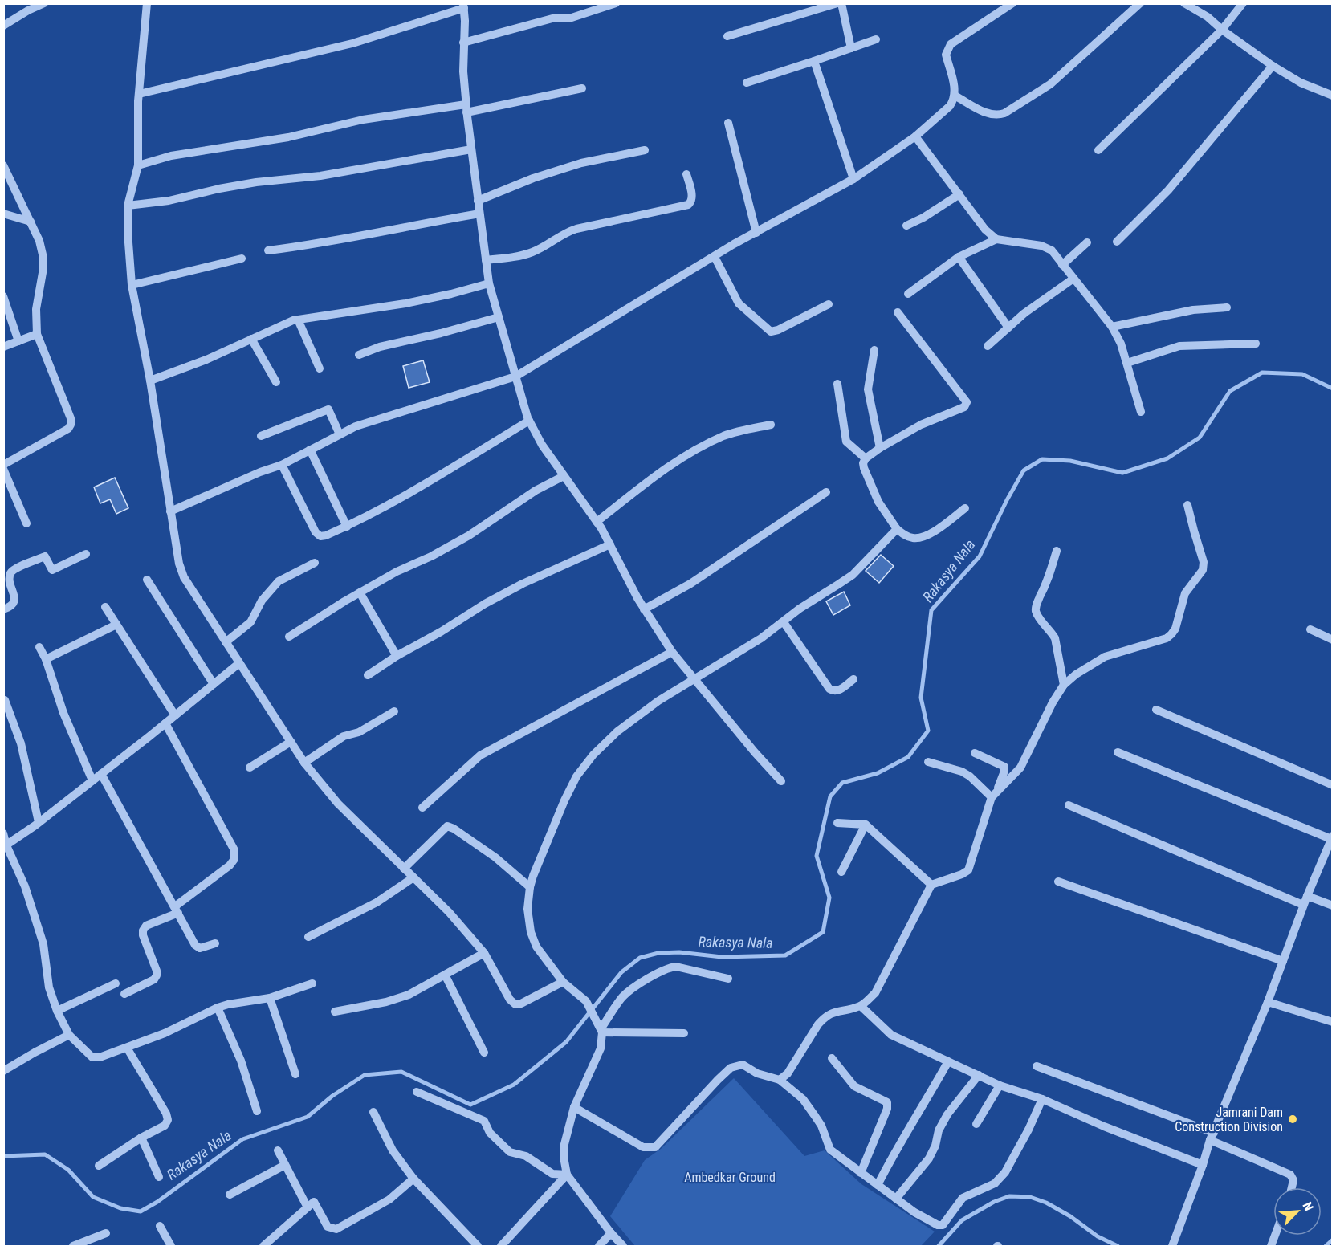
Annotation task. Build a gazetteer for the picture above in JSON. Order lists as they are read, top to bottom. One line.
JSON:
{"water":["Rakasya Nala"],"parks":["Ambedkar Ground"],"places":["Jamrani Dam Construction Division"],"north":"top right"}
